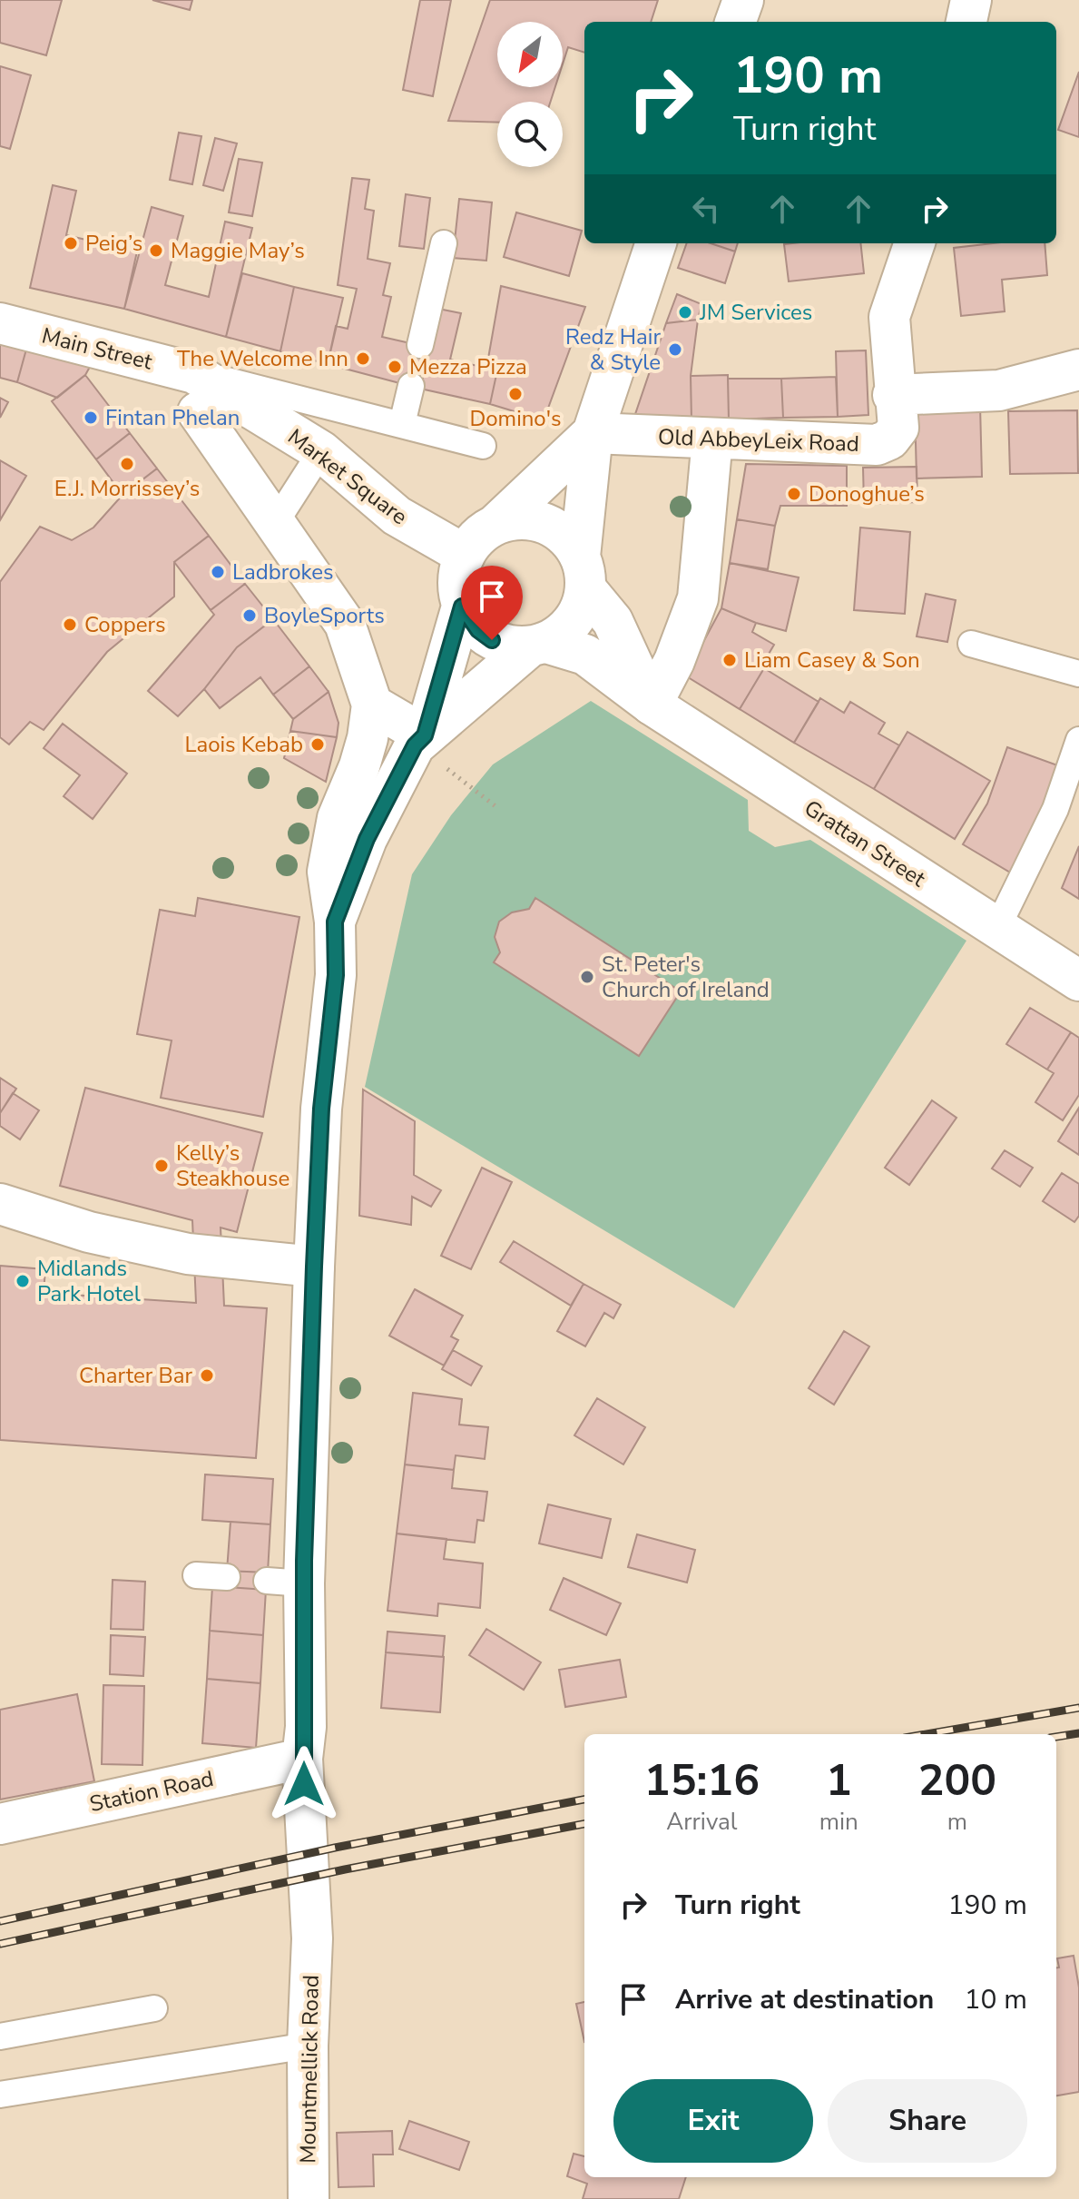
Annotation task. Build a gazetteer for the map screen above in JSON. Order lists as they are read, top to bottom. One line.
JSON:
{"streets":{"main road":["Main Street","Old AbbeyLeix Road","Market Square","Grattan Street","Station Road","Mountmellick Road"]},"crossings":[["Main Street","Market Square"],["Market Square","Grattan Street"],["Station Road","Mountmellick Road"]],"places":["Peig’s","Maggie May’s","JM Services","Redz Hair & Style","The Welcome Inn","Mezza Pizza","Domino's","Fintan Phelan","E.J. Morrissey’s","Donoghue’s","Ladbrokes","BoyleSports","Coppers","Liam Casey & Son","Laois Kebab","St. Peter's Church of Ireland","Kelly’s Steakhouse","Midlands Park Hotel","Charter Bar"],"north":"bottom left","page":{"turn":["190 m","Turn right"],"eta":["15:16","Arrival","1","min","200","m"],"list":[{"name":"Turn right","value":"190 m"},{"name":"Arrive at destination","value":"10 m"}],"buttons":["Exit","Share"]}}
